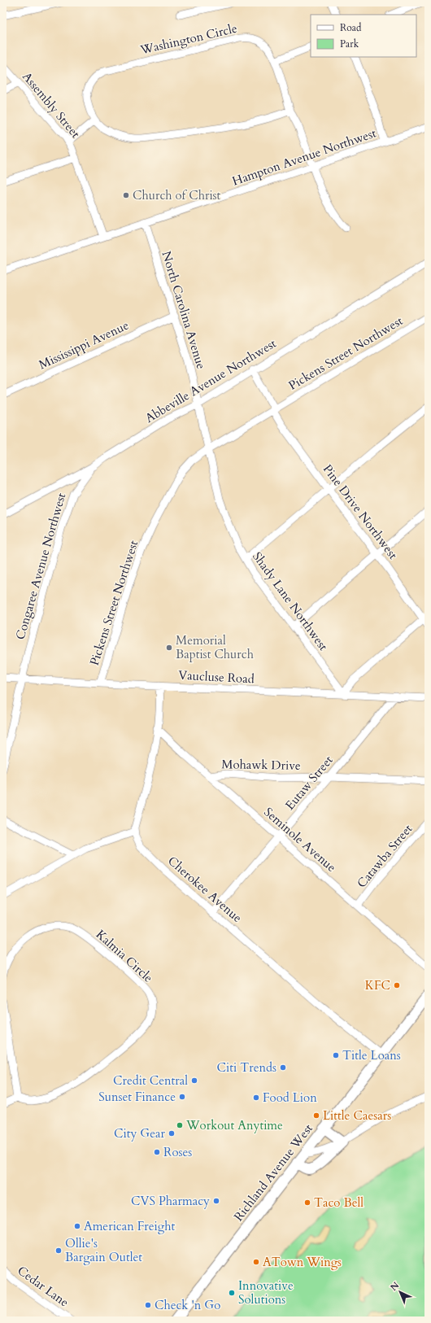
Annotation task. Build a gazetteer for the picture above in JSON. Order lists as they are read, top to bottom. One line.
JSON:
{"streets":{"main road":["Richland Avenue West"],"street":["Washington Circle","Assembly Street","Hampton Avenue Northwest","North Carolina Avenue","Mississippi Avenue","Pickens Street Northwest","Abbeville Avenue Northwest","Pine Drive Northwest","Congaree Avenue Northwest","Shady Lane Northwest","Vaucluse Road","Mohawk Drive","Eutaw Street","Seminole Avenue","Catawba Street","Cherokee Avenue","Kalmia Circle","Cedar Lane"]},"crossings":[["Washington Circle","Hampton Avenue Northwest"],["Assembly Street","Hampton Avenue Northwest"],["Hampton Avenue Northwest","North Carolina Avenue"],["North Carolina Avenue","Mississippi Avenue"],["North Carolina Avenue","Abbeville Avenue Northwest"],["North Carolina Avenue","Shady Lane Northwest"],["Pickens Street Northwest","Pine Drive Northwest"],["Pickens Street Northwest","Shady Lane Northwest"],["Pickens Street Northwest","Vaucluse Road"],["Abbeville Avenue Northwest","Pine Drive Northwest"],["Abbeville Avenue Northwest","Congaree Avenue Northwest"],["Abbeville Avenue Northwest","Shady Lane Northwest"],["Congaree Avenue Northwest","Vaucluse Road"],["Shady Lane Northwest","Vaucluse Road"],["Vaucluse Road","Eutaw Street"],["Mohawk Drive","Eutaw Street"],["Mohawk Drive","Seminole Avenue"],["Eutaw Street","Seminole Avenue"],["Eutaw Street","Cherokee Avenue"],["Seminole Avenue","Catawba Street"],["Cherokee Avenue","Richland Avenue West"]],"places":["Church of Christ","Memorial Baptist Church","KFC","Title Loans","Citi Trends","Credit Central","Sunset Finance","Food Lion","Little Caesars","Workout Anytime","City Gear","Roses","CVS Pharmacy","Taco Bell","American Freight","Ollie's Bargain Outlet","ATown Wings","Innovative Solutions","Check 'n Go"],"legend":["Road","Park"],"north":"top left"}
